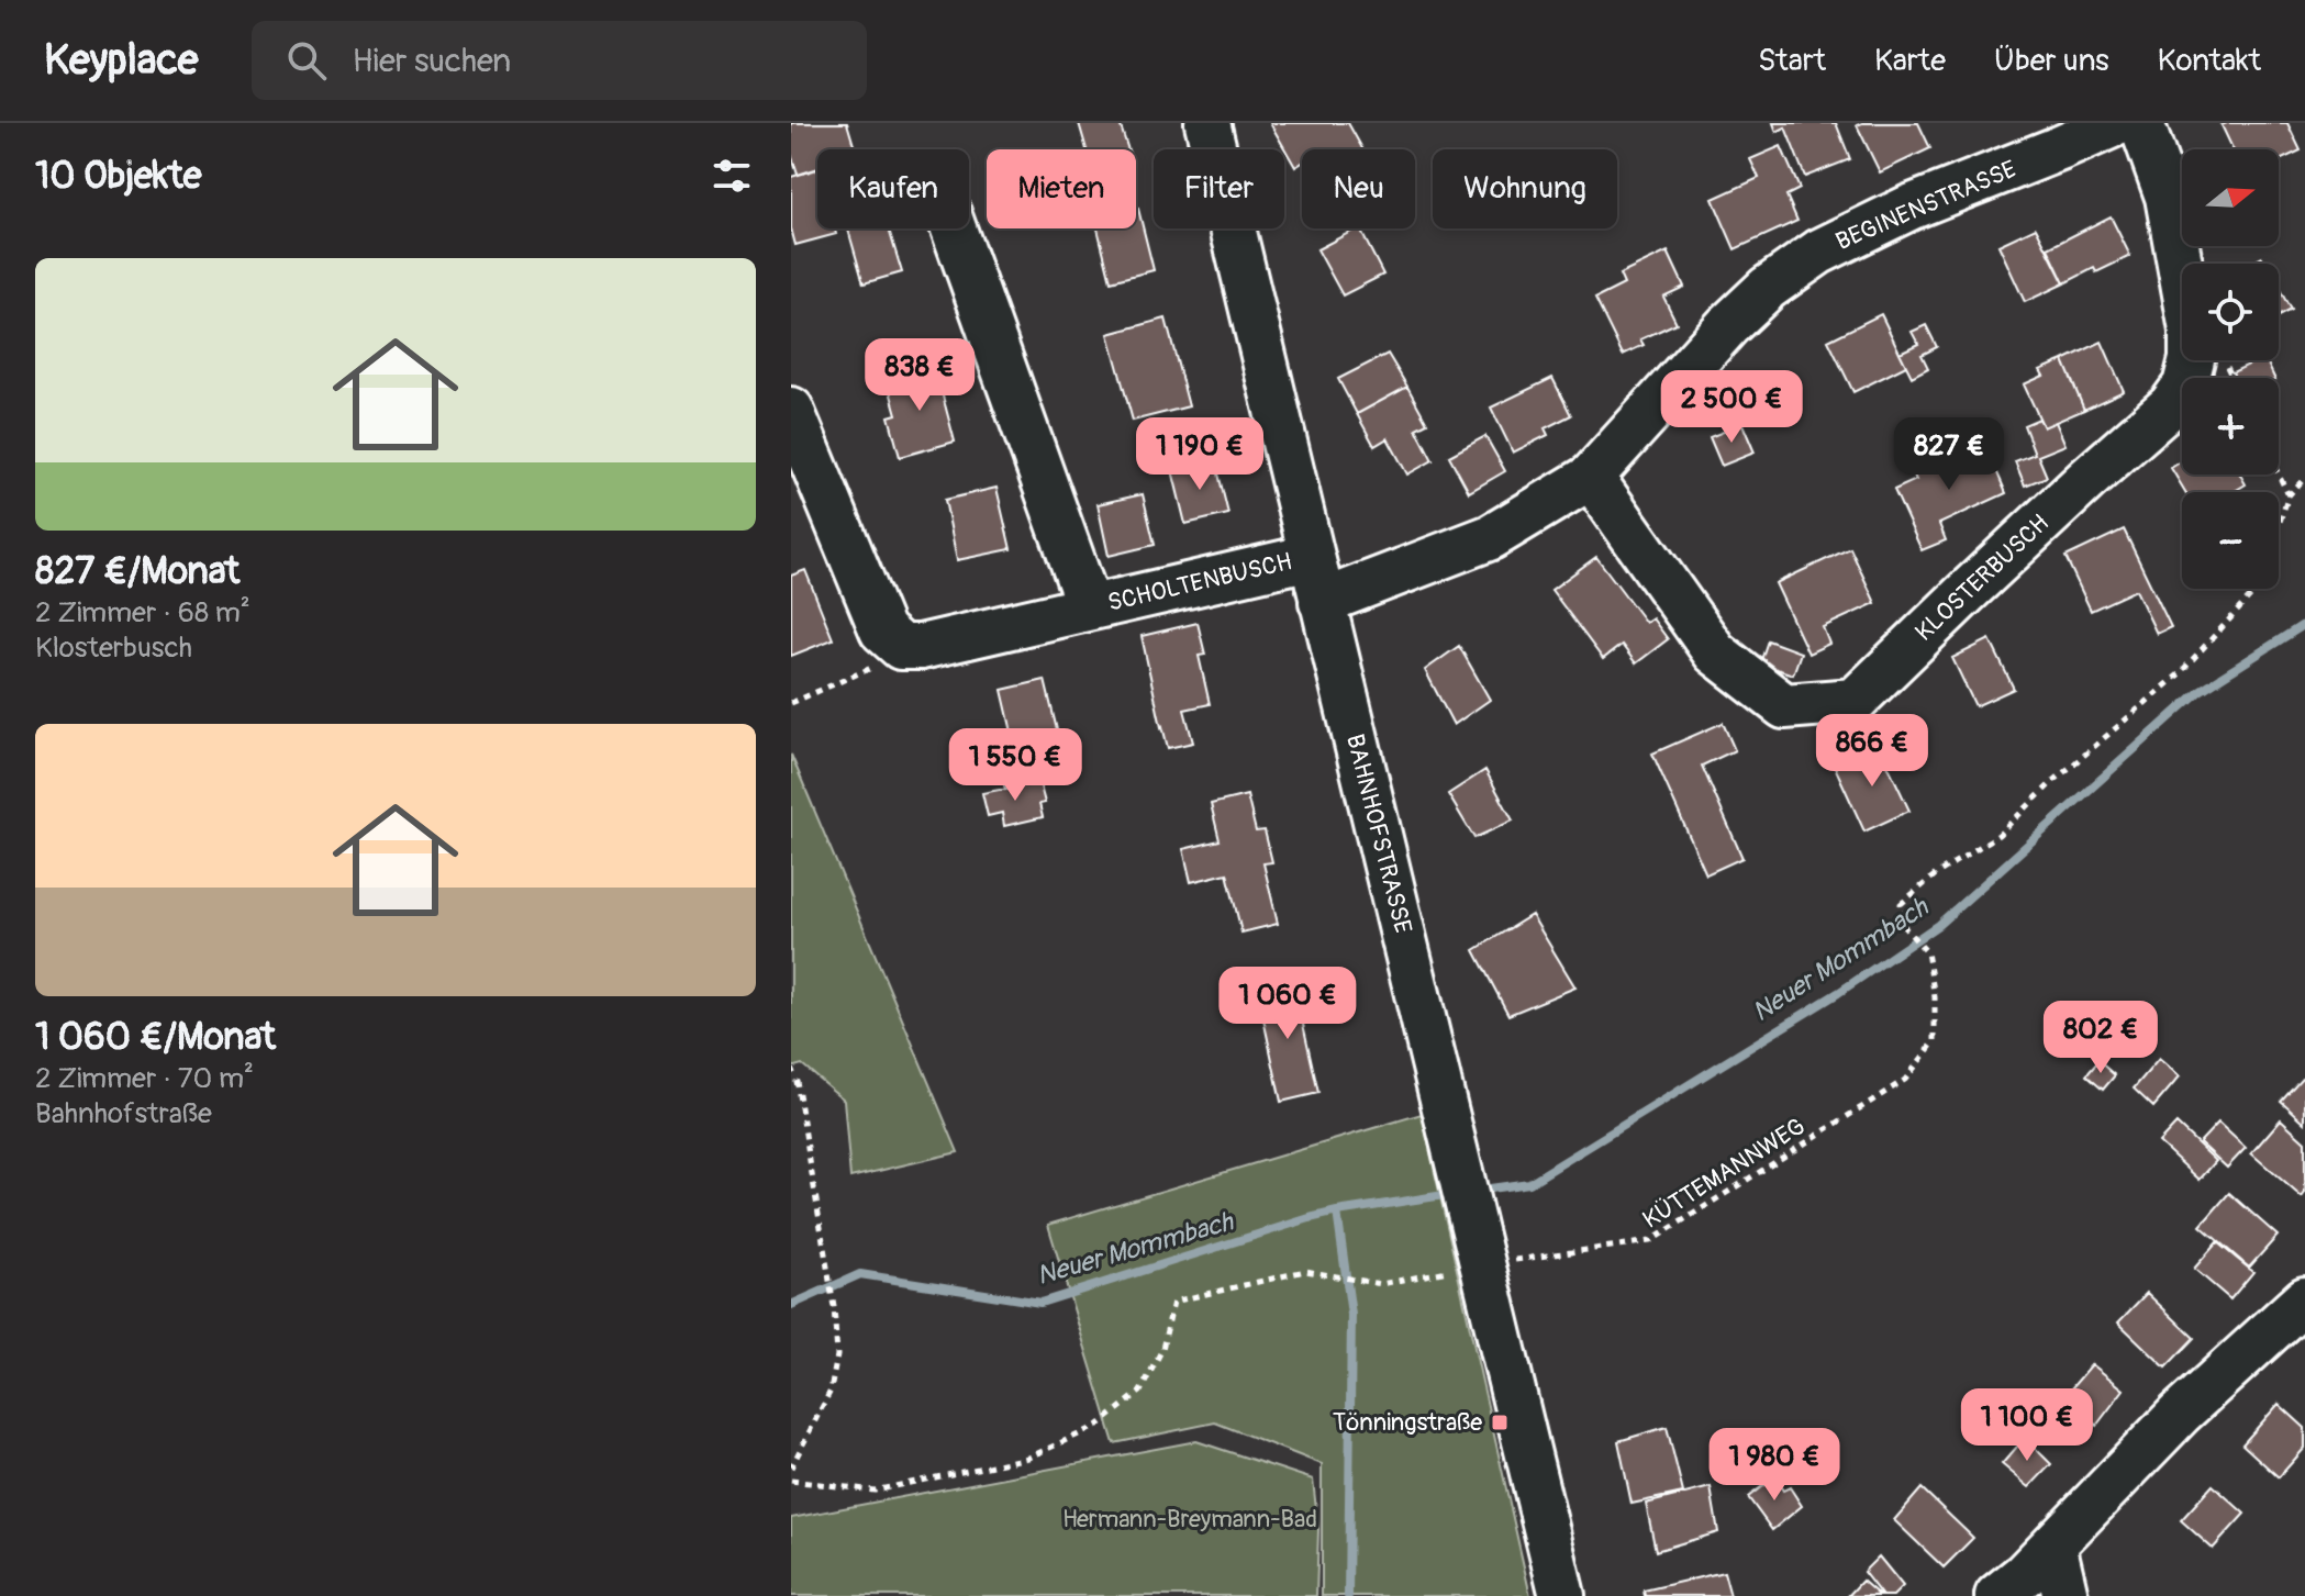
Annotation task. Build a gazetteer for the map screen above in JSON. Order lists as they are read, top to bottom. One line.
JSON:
{"streets":{"street":["BEGINENSTRASSE","KLOSTERBUSCH","SCHOLTENBUSCH","BAHNHOFSTRASSE"],"path":["KÜTTEMANNWEG"]},"crossings":[["BEGINENSTRASSE","KLOSTERBUSCH"],["BEGINENSTRASSE","BAHNHOFSTRASSE"],["SCHOLTENBUSCH","BAHNHOFSTRASSE"],["BAHNHOFSTRASSE","KÜTTEMANNWEG"]],"water":["Neuer Mommbach"],"parks":["Hermann-Breymann-Bad"],"places":{"transit":["Tönningstraße"]},"north":"right","page":{"header":"Keyplace","search":"Hier suchen","nav":["Start","Karte","Über uns","Kontakt"],"heading":"10 Objekte","map_buttons":["+","−"],"chip":["Kaufen","Mieten","Filter","Neu","Wohnung"],"list":[{"name":"827 €/Monat","note":"2 Zimmer · 68 m² · Klosterbusch"},{"name":"1 060 €/Monat","note":"2 Zimmer · 70 m² · Bahnhofstraße"}],"price":["838 €","2 500 €","1 190 €","827 €","866 €","1 550 €","1 060 €","802 €","1 100 €","1 980 €"]}}
